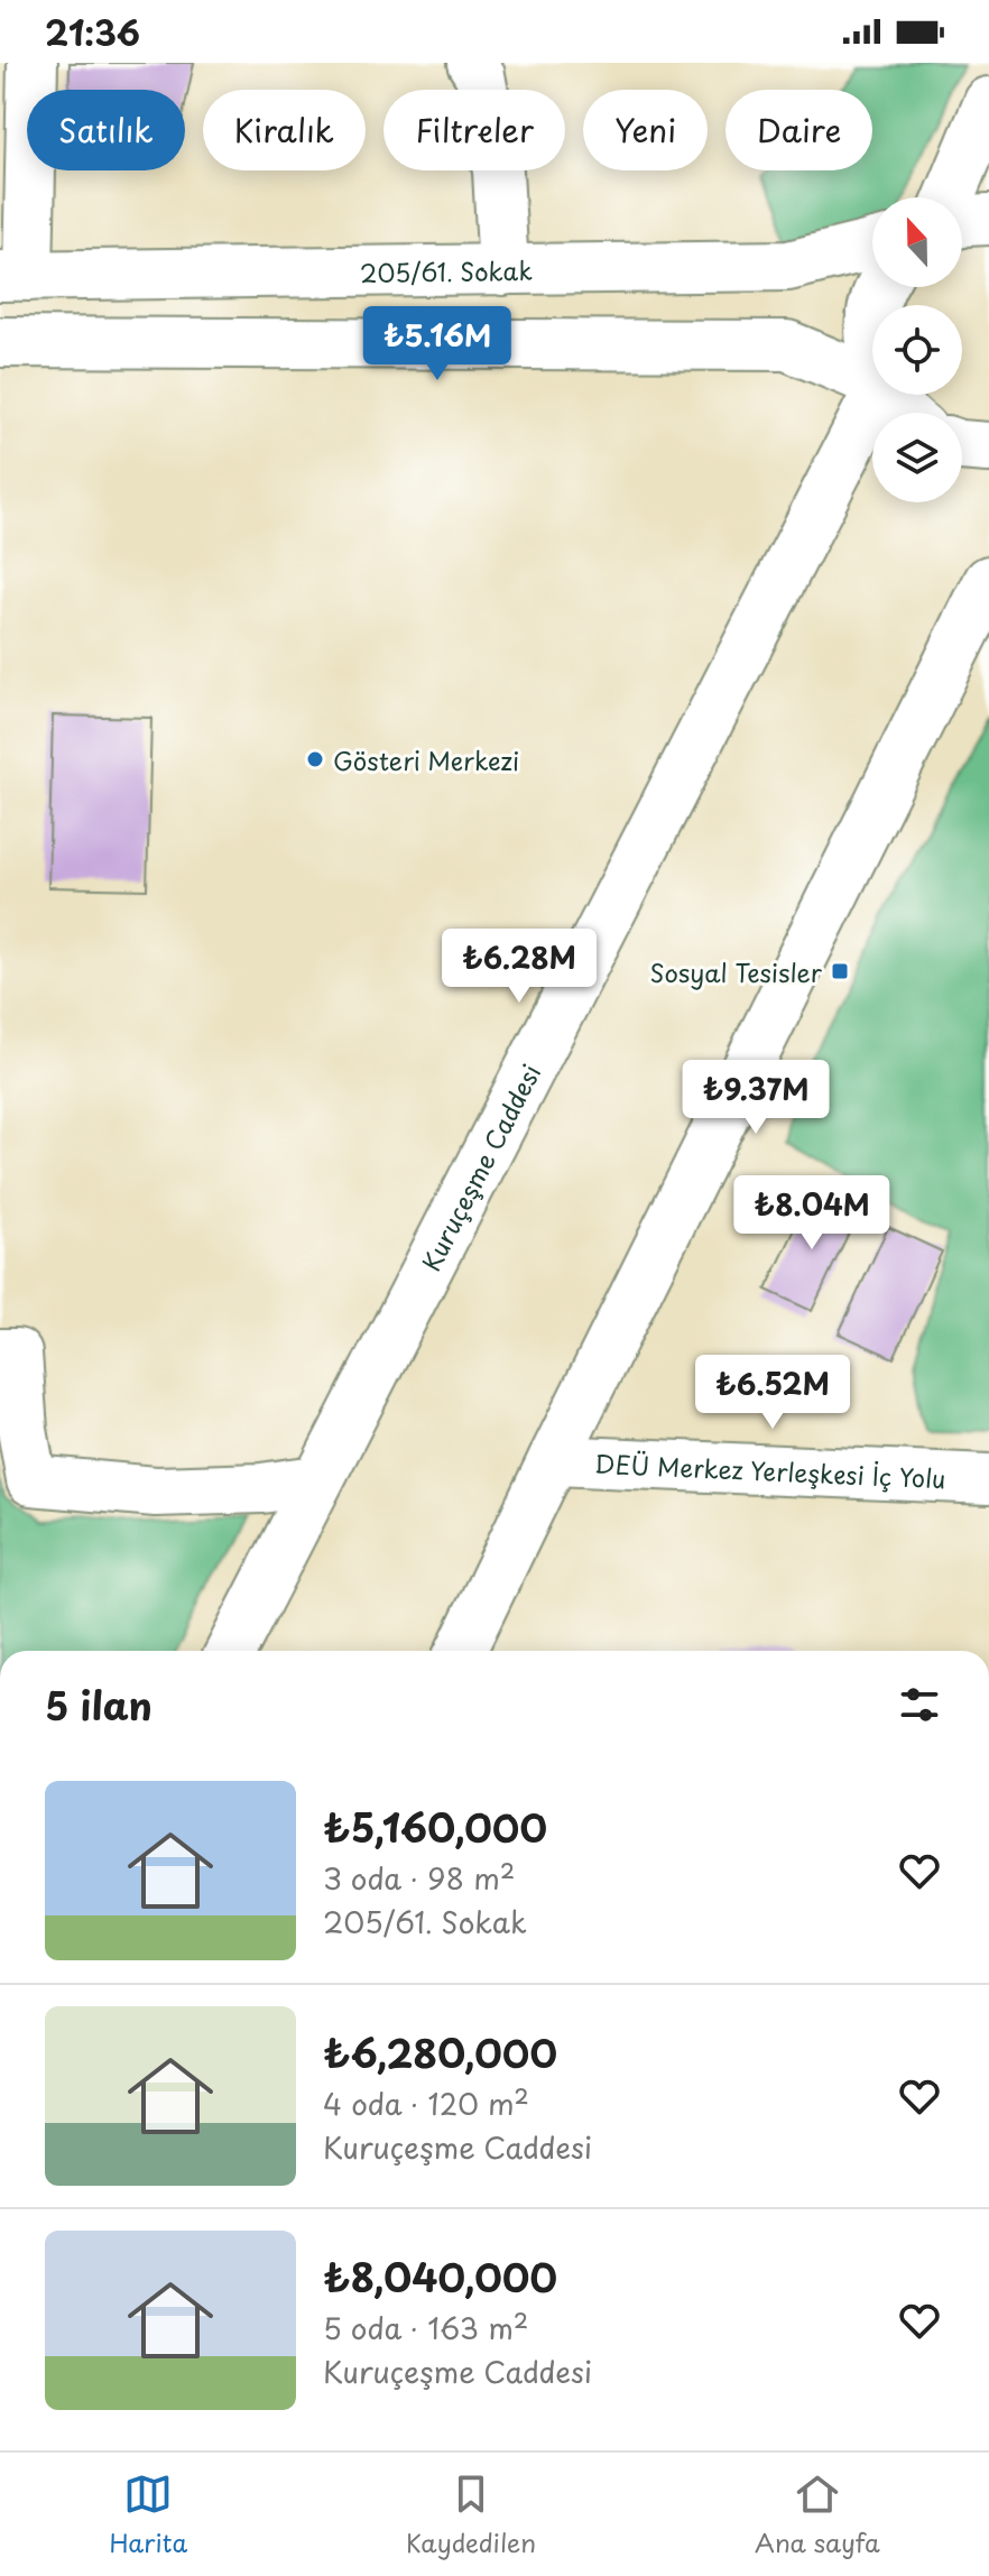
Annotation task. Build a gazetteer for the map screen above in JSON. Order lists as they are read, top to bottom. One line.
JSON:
{"streets":{"street":["205/61. Sokak","Kuruçeşme Caddesi","DEÜ Merkez Yerleşkesi İç Yolu"]},"places":{"other":["Gösteri Merkezi"],"transit":["Sosyal Tesisler"]},"north":"top","page":{"status":"21:36","chip":["Satılık","Kiralık","Filtreler","Yeni","Daire"],"price":["₺5.16M","₺6.28M","₺9.37M","₺8.04M","₺6.52M"],"heading":"5 ilan","list":[{"name":"₺5,160,000","note":"3 oda · 98 m² · 205/61. Sokak"},{"name":"₺6,280,000","note":"4 oda · 120 m² · Kuruçeşme Caddesi"},{"name":"₺8,040,000","note":"5 oda · 163 m² · Kuruçeşme Caddesi"}],"tabs":["Harita","Kaydedilen","Ana sayfa"]}}
